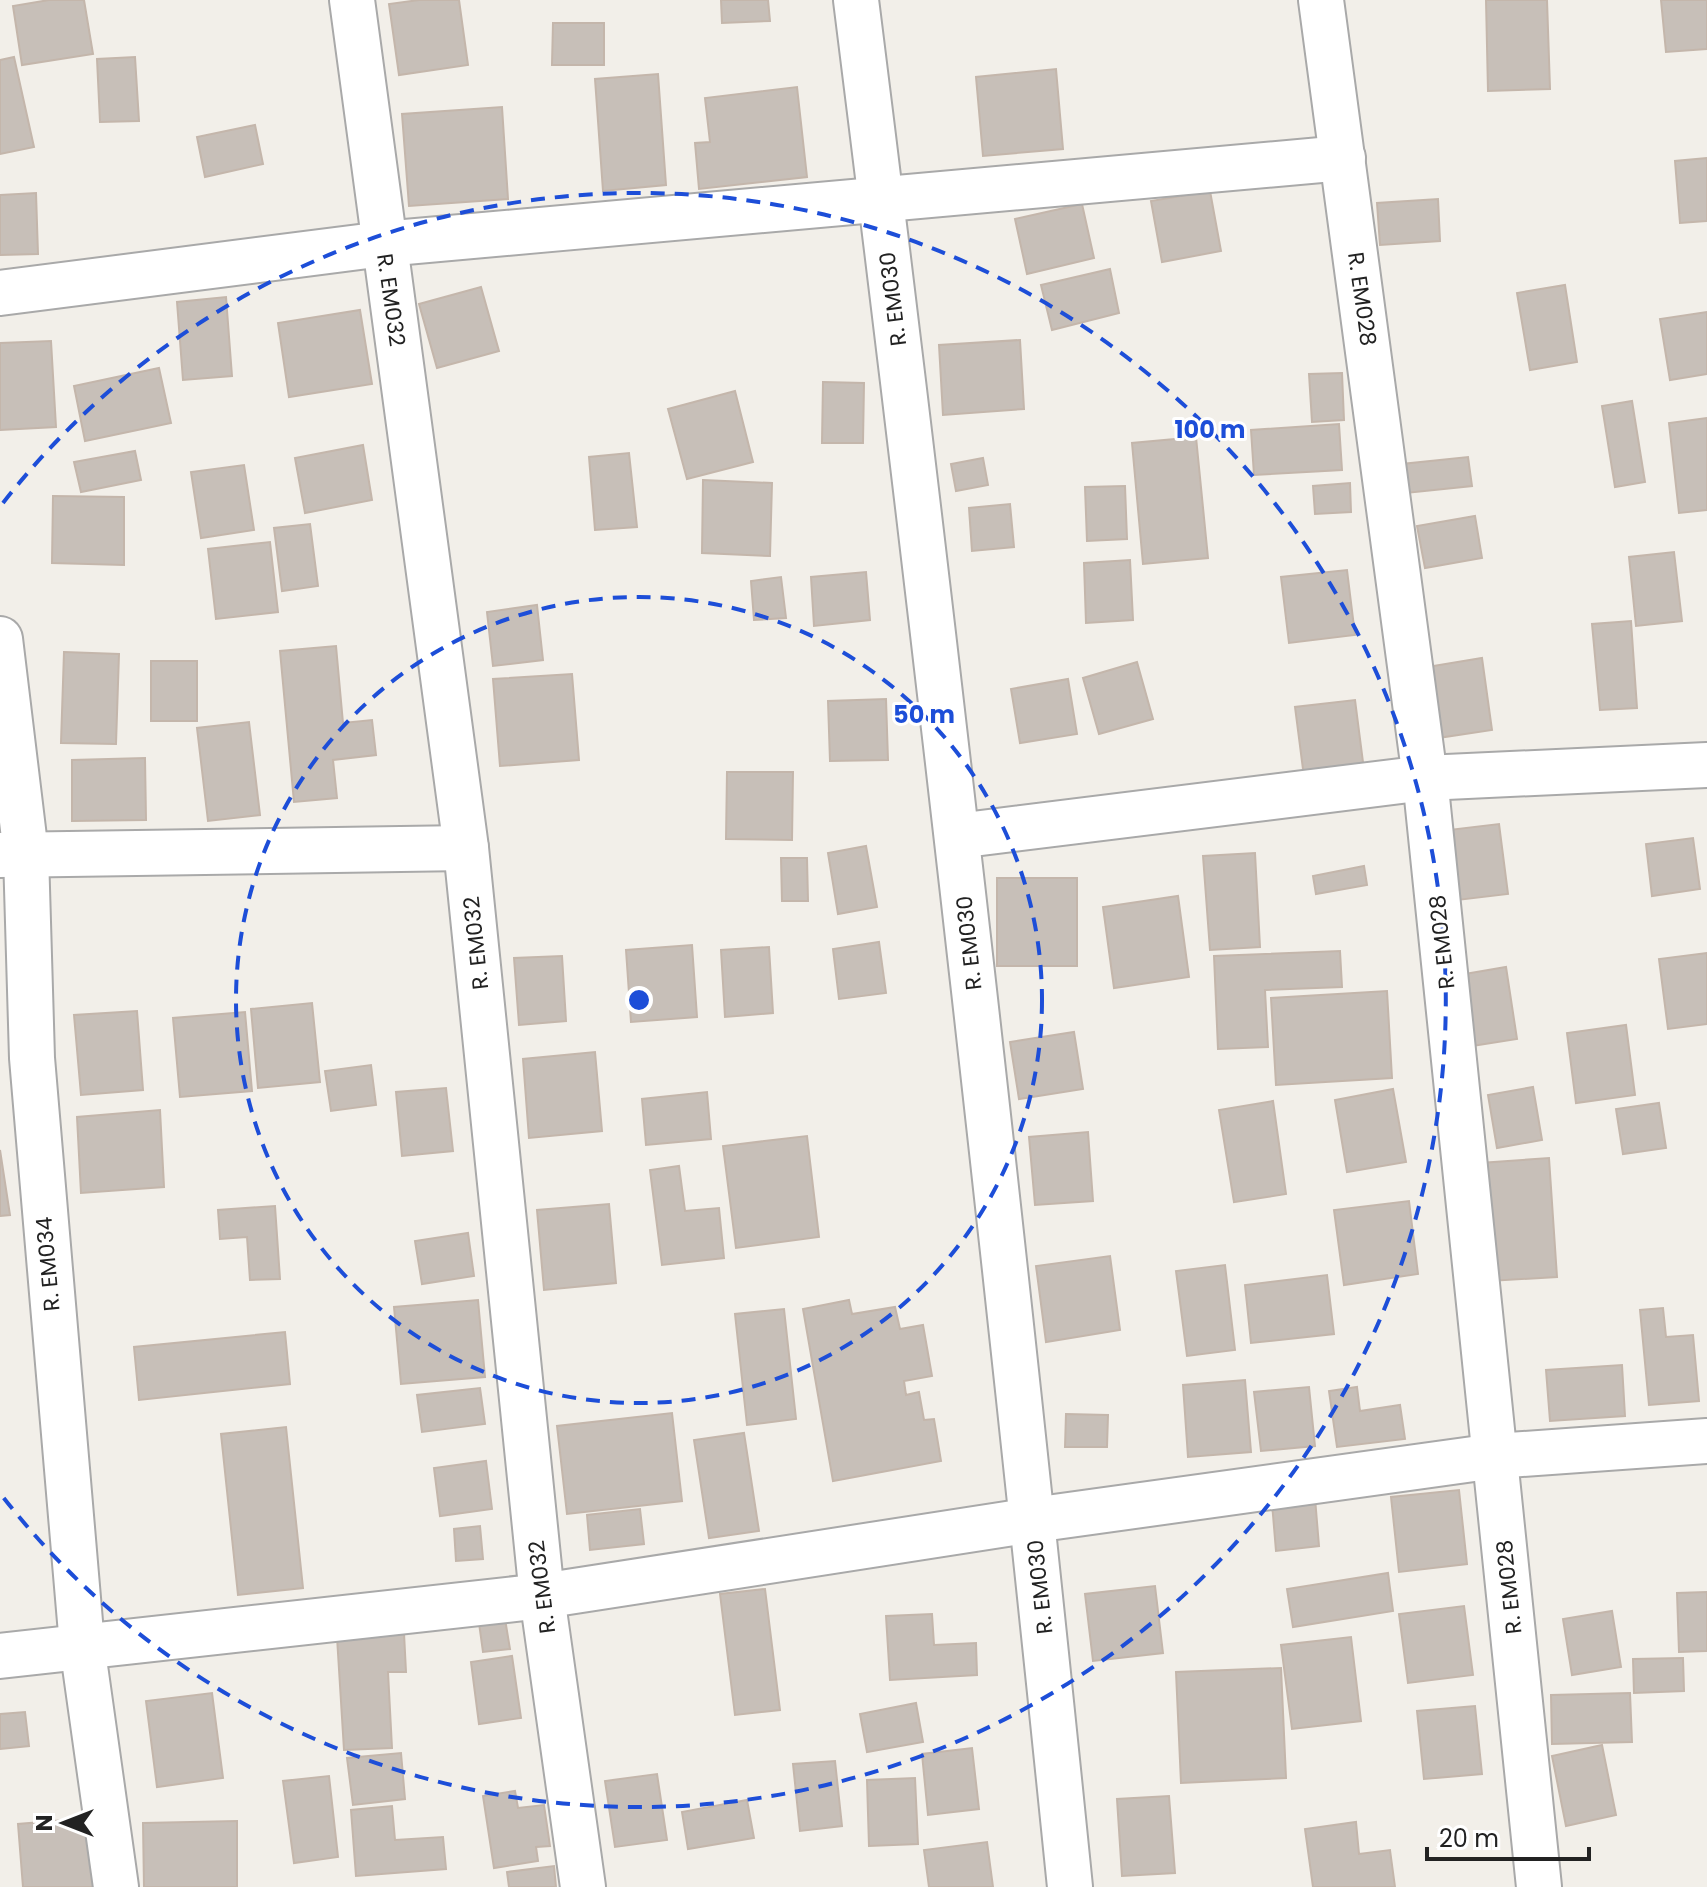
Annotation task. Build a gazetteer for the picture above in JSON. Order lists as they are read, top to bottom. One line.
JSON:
{"streets":{"street":["R. EM030","R. EM028","R. EM032","R. EM034"]},"scale_bar":"20 m","north":"left","rings":["100 m","50 m"]}
